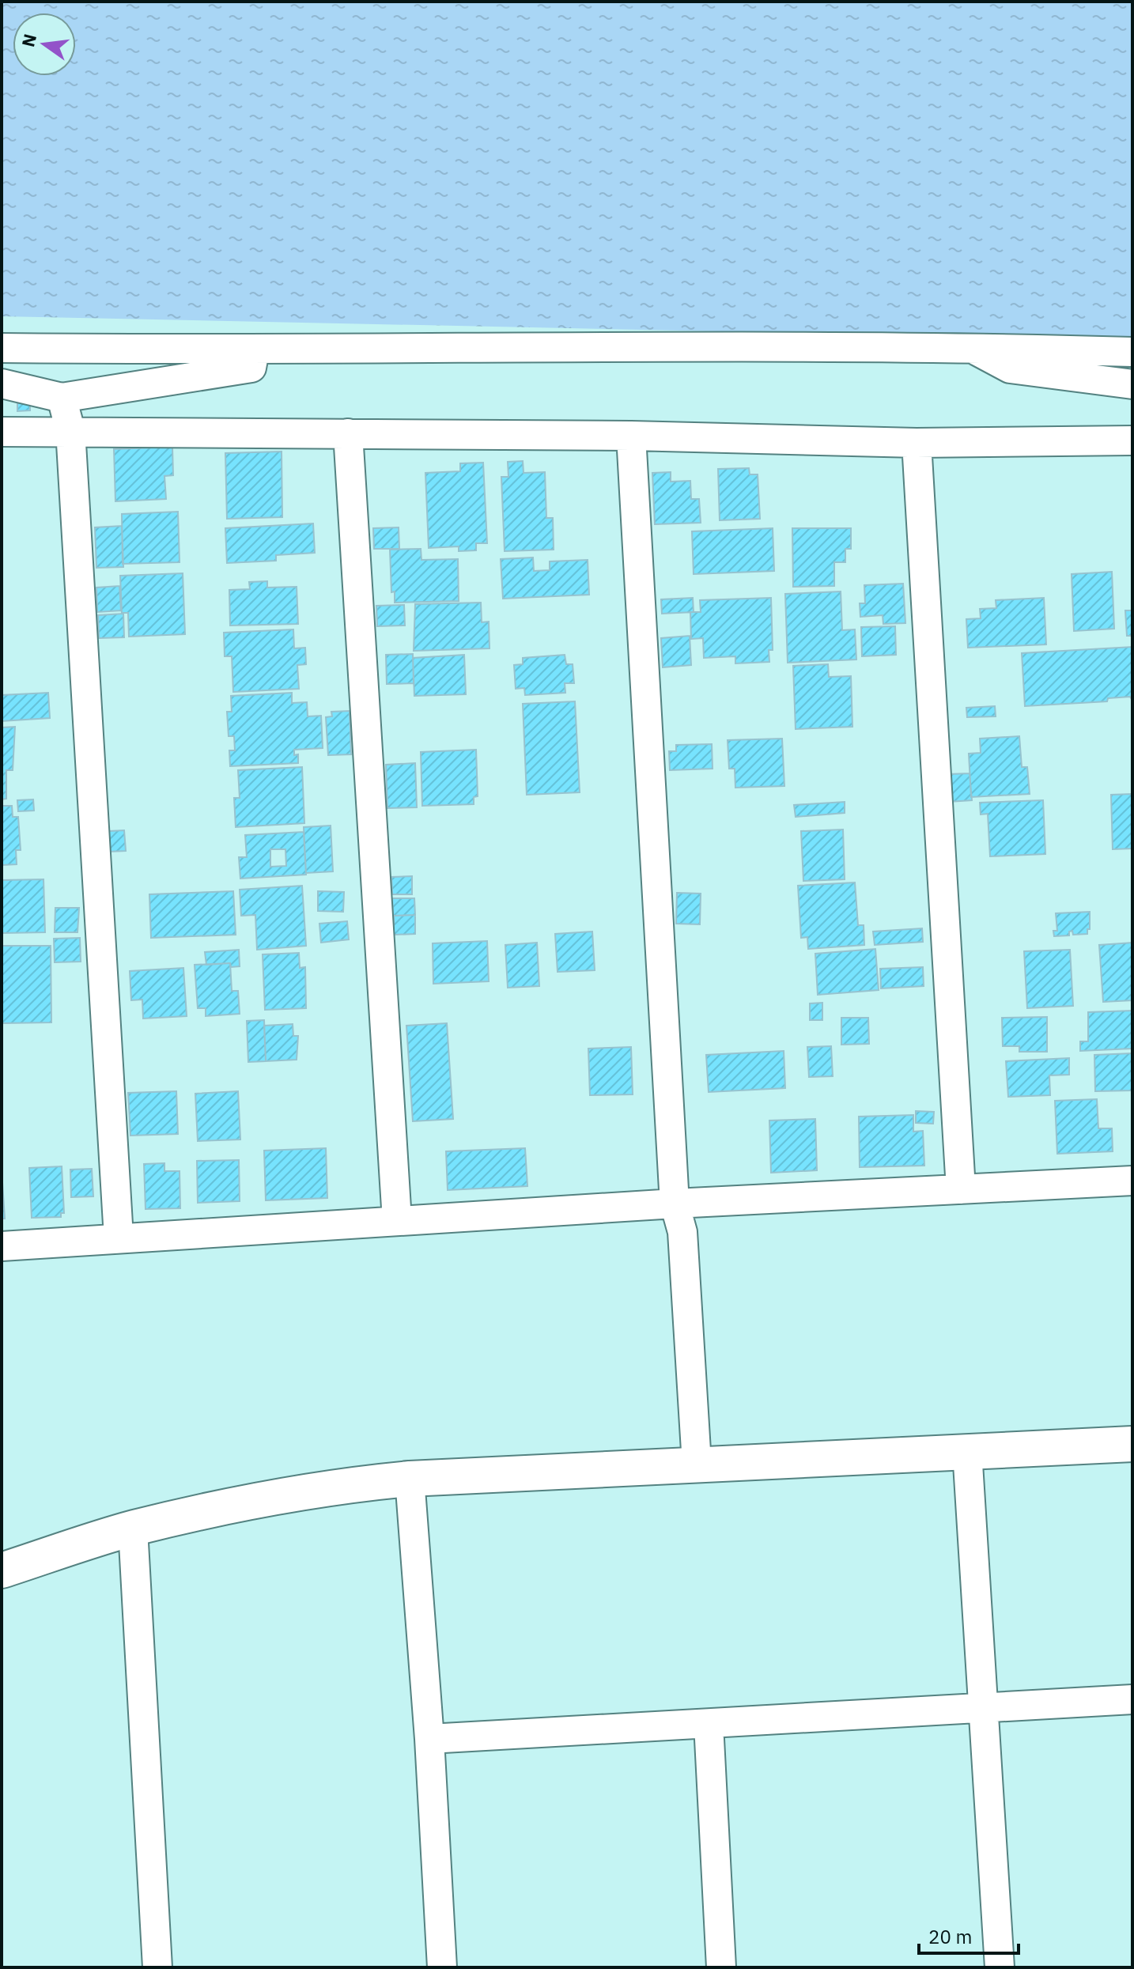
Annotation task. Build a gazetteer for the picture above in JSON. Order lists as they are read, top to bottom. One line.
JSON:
{"scale_bar":"20 m","north":"left"}
